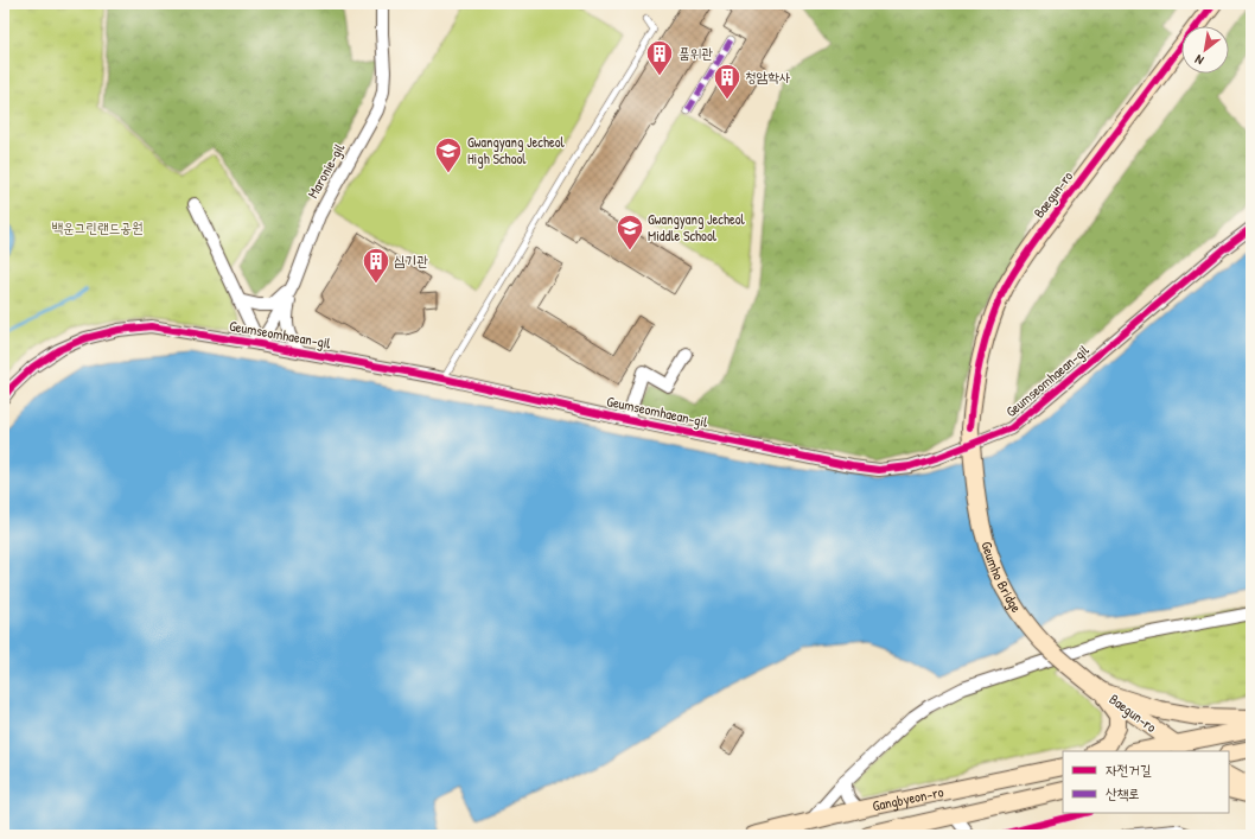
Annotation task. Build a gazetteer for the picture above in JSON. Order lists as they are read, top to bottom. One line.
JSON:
{"streets":{"main road":["Baegun-ro","Geumho Bridge","Gangbyeon-ro"],"street":["Maronie-gil","Geumseomhaean-gil"]},"crossings":[["Maronie-gil","Geumseomhaean-gil"],["Baegun-ro","Geumho Bridge"]],"parks":["백운그린랜드공원"],"places":{"building":["품위관","청암학사","심기관"],"school or university":["Gwangyang Jecheol High School","Gwangyang Jecheol Middle School"]},"legend":["자전거길","산책로"],"north":"bottom left"}
